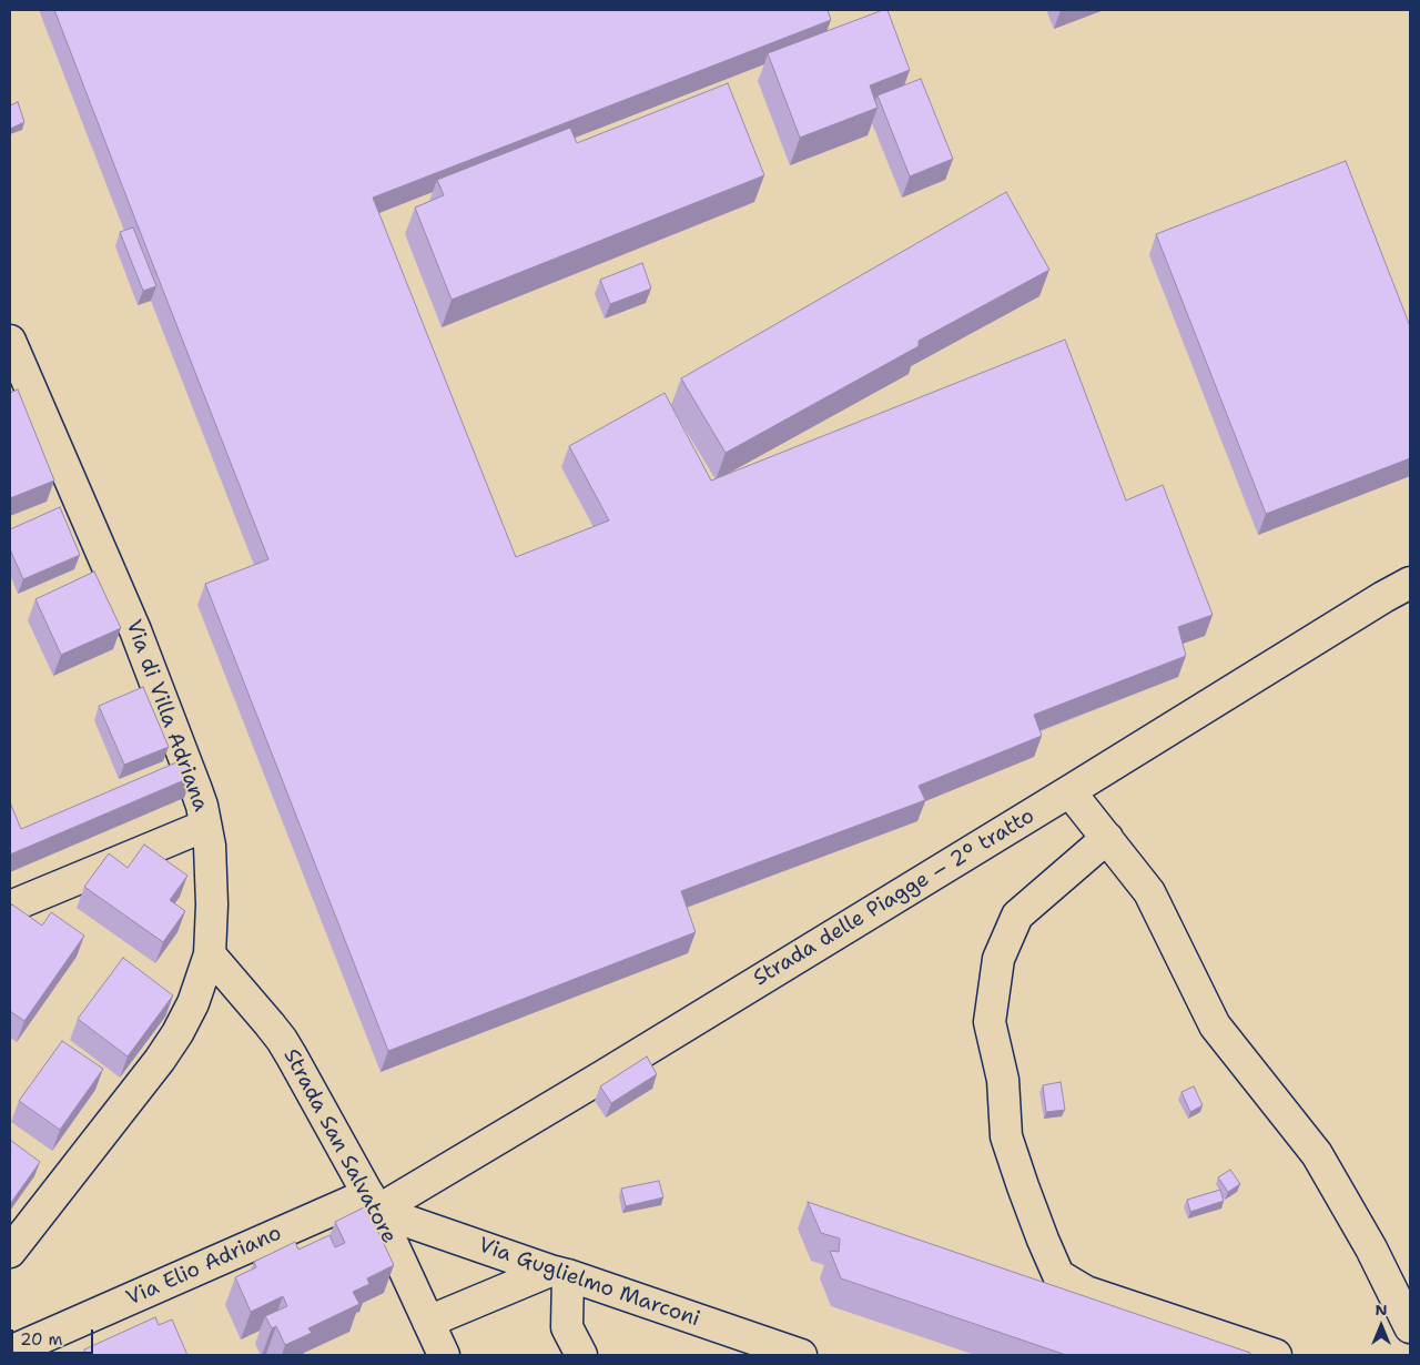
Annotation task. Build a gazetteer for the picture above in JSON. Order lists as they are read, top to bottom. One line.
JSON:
{"streets":{"street":["Via di Villa Adriana","Strada delle Piagge – 2º tratto","Strada San Salvatore","Via Elio Adriano","Via Guglielmo Marconi"]},"crossings":[["Via di Villa Adriana","Strada San Salvatore"],["Strada delle Piagge – 2º tratto","Strada San Salvatore"],["Strada delle Piagge – 2º tratto","Via Elio Adriano"],["Strada delle Piagge – 2º tratto","Via Guglielmo Marconi"],["Strada San Salvatore","Via Elio Adriano"],["Strada San Salvatore","Via Guglielmo Marconi"],["Via Elio Adriano","Via Guglielmo Marconi"]],"scale_bar":"20 m","north":"top"}
